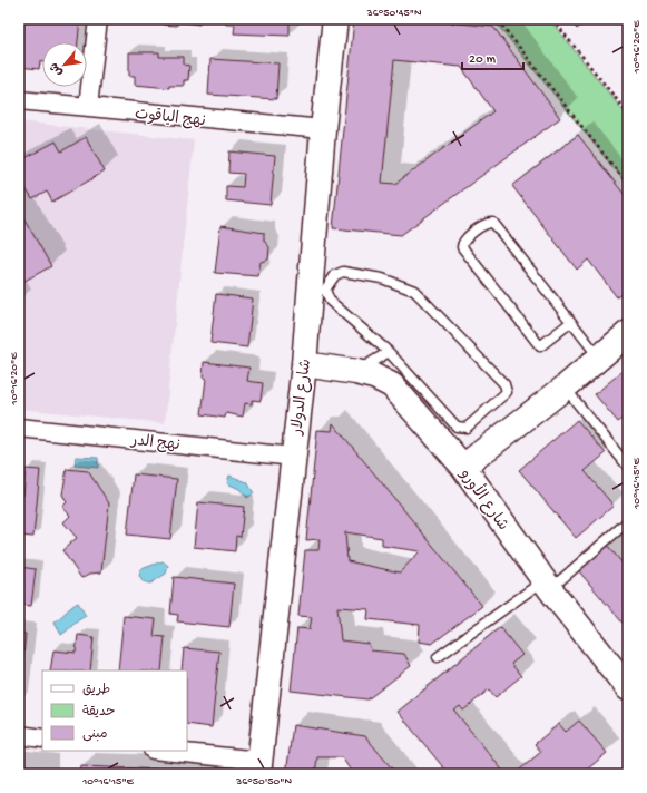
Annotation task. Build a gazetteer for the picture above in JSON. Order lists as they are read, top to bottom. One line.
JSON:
{"streets":{"street":["نهج الياقوت","شارع الدولار","نهج الدر","شارع الأورو"]},"crossings":[["نهج الياقوت","شارع الدولار"],["شارع الدولار","نهج الدر"],["شارع الدولار","شارع الأورو"]],"legend":["طريق","حديقة","مبنى"],"scale_bar":"20 m","north":"bottom left","coordinates":["36°50'45\"N","10°16'20\"E","10°16'15\"E","36°50'50\"N"]}
